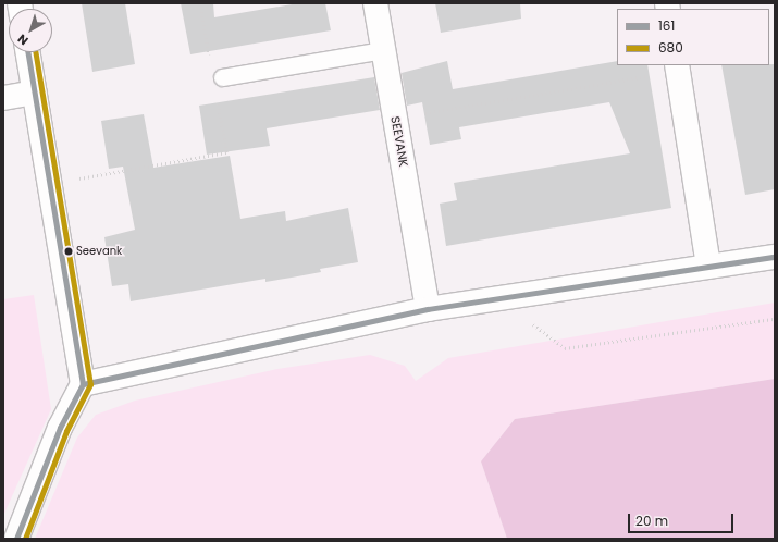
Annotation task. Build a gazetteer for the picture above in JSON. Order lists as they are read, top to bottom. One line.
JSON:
{"streets":{"street":["SEEVANK"]},"places":["Seevank"],"lines":["transit line 161","transit line 680"],"legend":["161","680"],"scale_bar":"20 m","north":"bottom left"}
